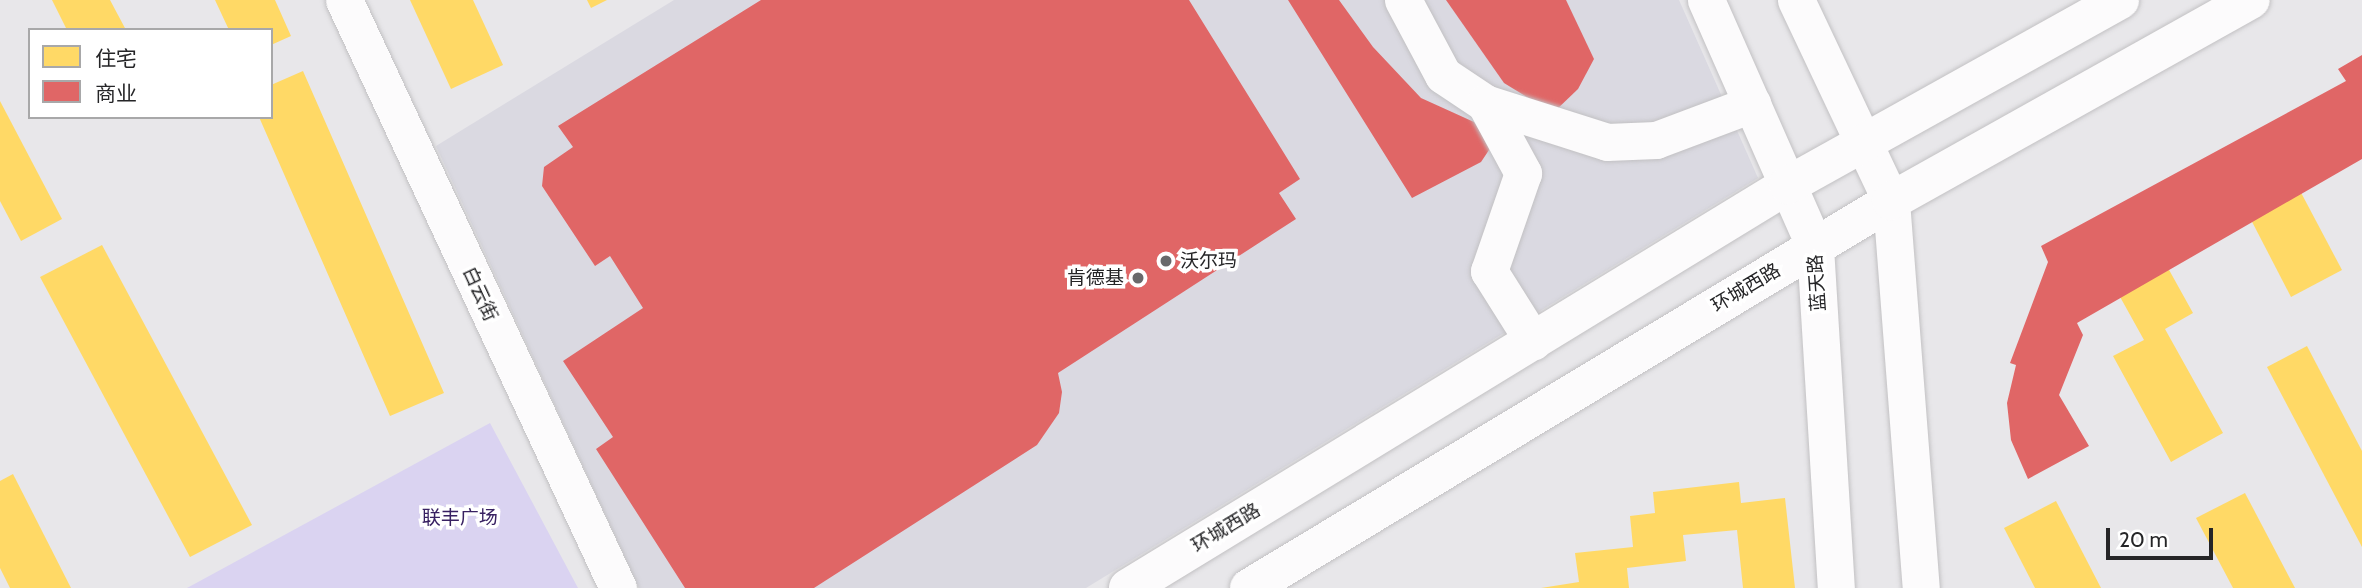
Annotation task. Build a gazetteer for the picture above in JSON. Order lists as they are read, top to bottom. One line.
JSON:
{"streets":{"main road":["环城西路"],"street":["蓝天路","白云街"]},"crossings":[["蓝天路","环城西路"]],"parks":["联丰广场"],"places":["沃尔玛","肯德基"],"legend":["住宅","商业"],"scale_bar":"20 m"}
